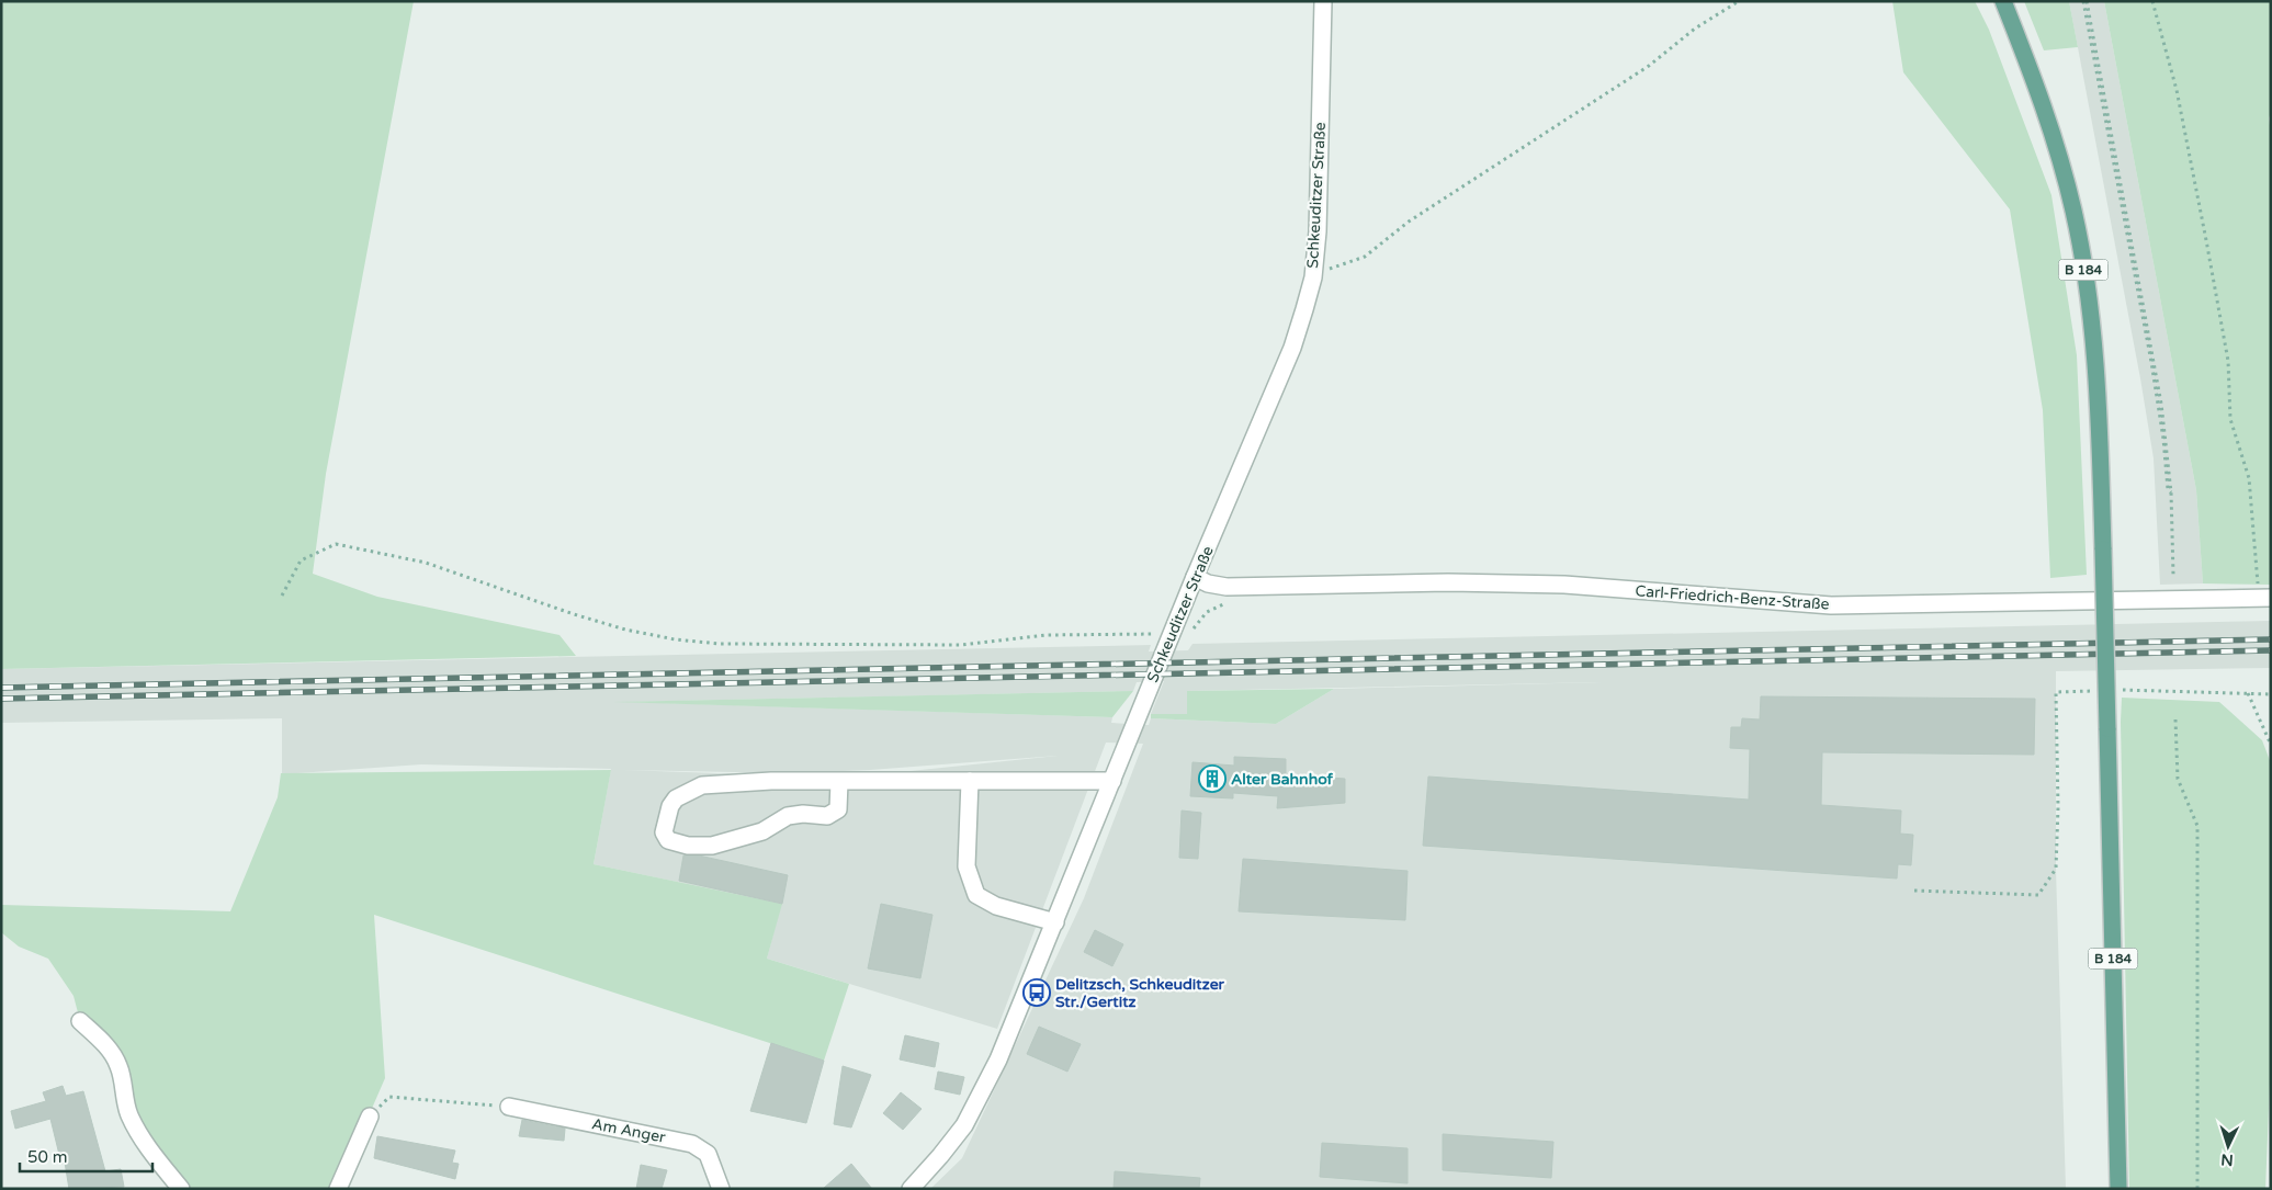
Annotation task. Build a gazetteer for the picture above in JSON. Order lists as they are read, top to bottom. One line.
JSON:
{"streets":{"main road":["B 184"],"street":["Schkeuditzer Straße","Carl-Friedrich-Benz-Straße","Am Anger"]},"crossings":[["Schkeuditzer Straße","Carl-Friedrich-Benz-Straße"]],"places":{"building":["Alter Bahnhof"],"bus stop":["Delitzsch, Schkeuditzer Str./Gertitz"]},"scale_bar":"50 m","north":"bottom"}
